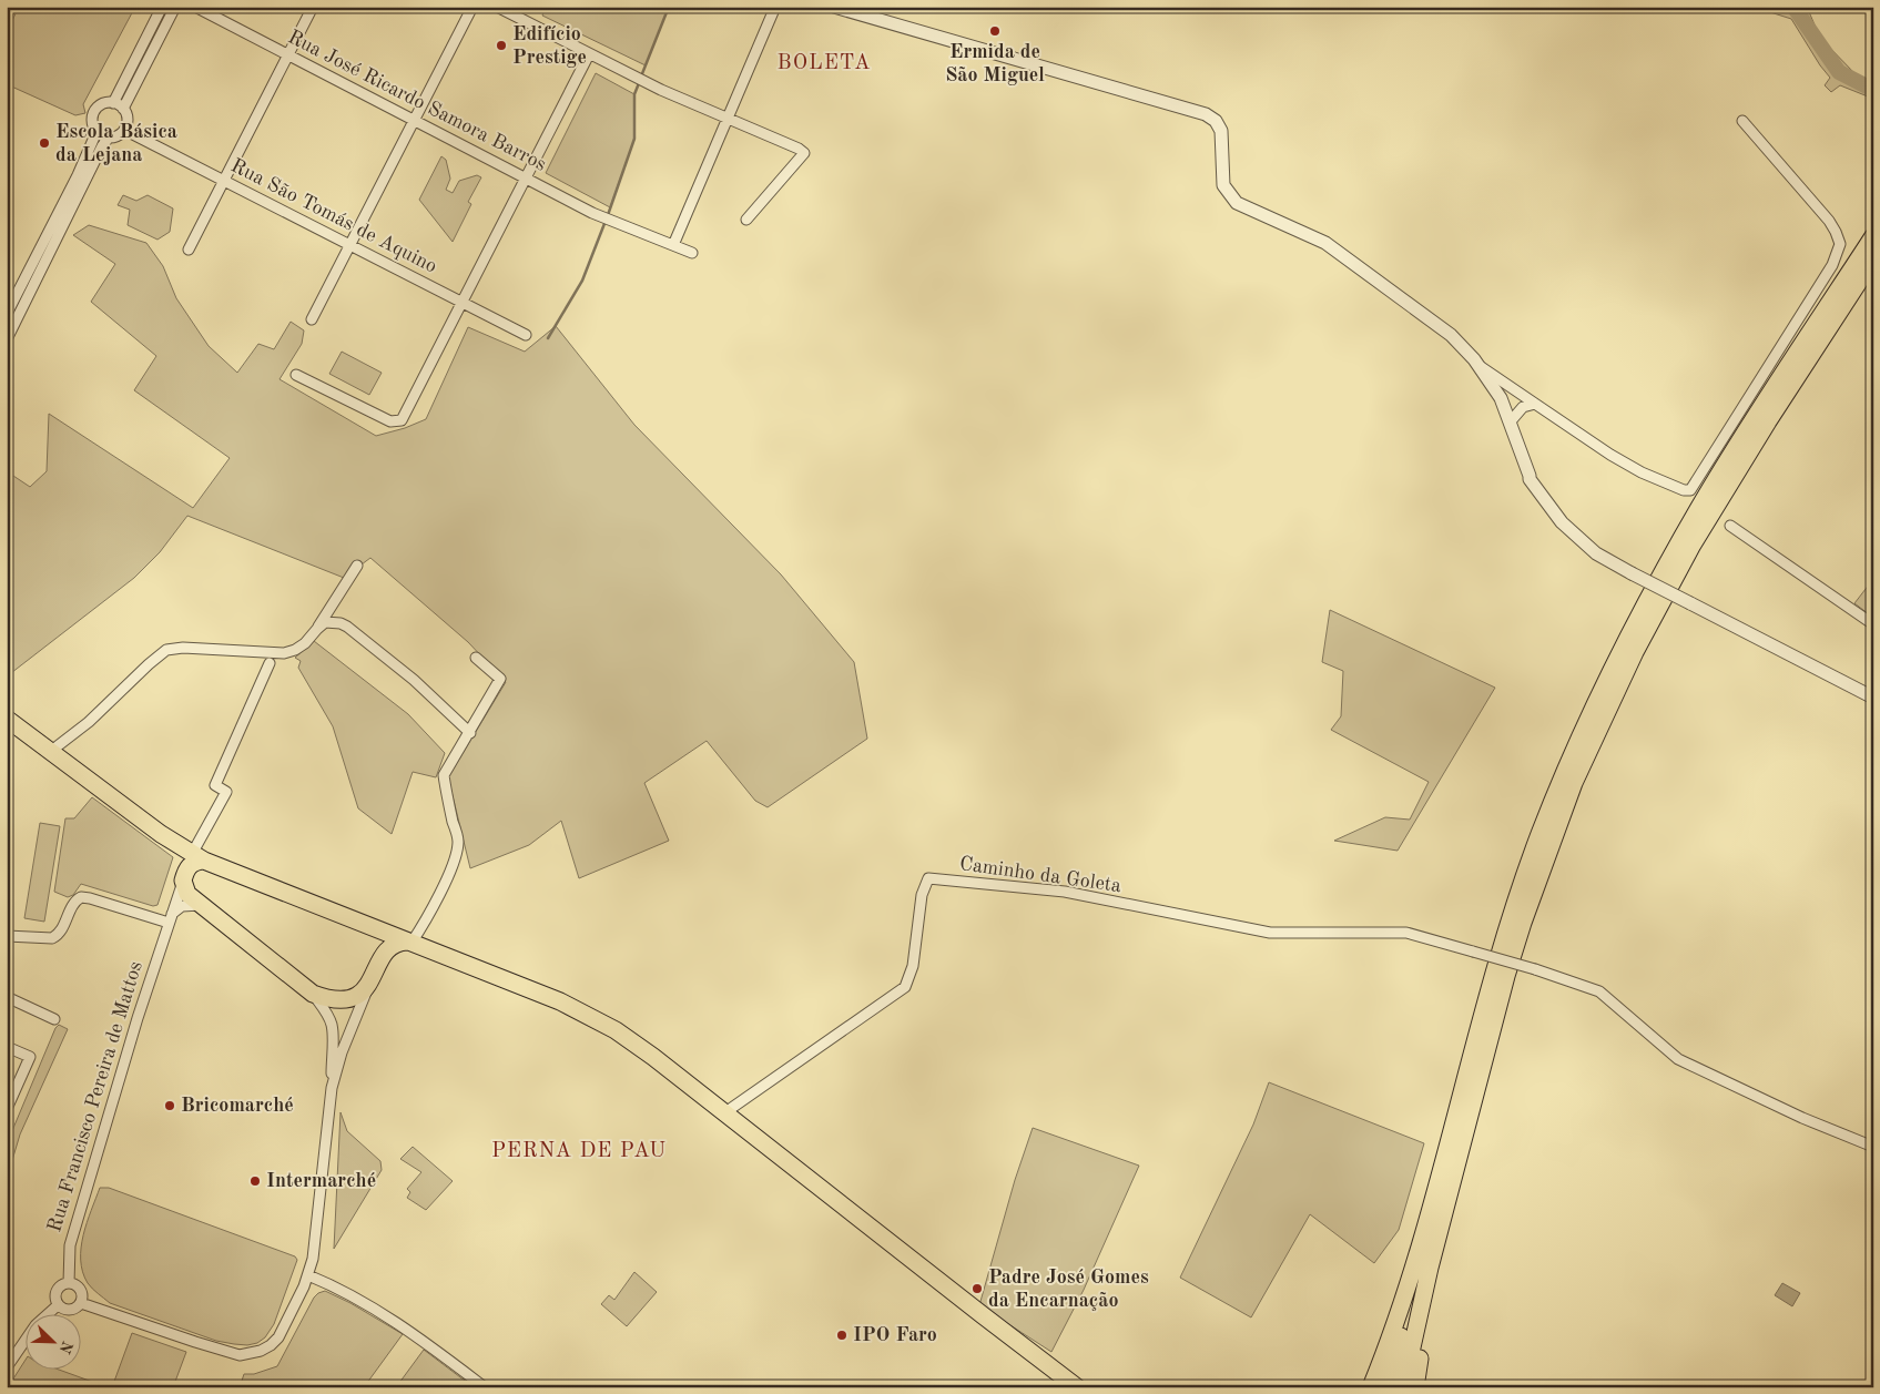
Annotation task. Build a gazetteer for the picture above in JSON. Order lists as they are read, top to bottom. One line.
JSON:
{"streets":{"street":["Rua José Ricardo Samora Barros","Rua São Tomás de Aquino","Caminho da Goleta","Rua Francisco Pereira de Mattos"]},"districts":["BOLETA","PERNA DE PAU"],"places":["Ermida de São Miguel","Edifício Prestige","Escola Básica da Lejana","Bricomarché","Intermarché","Padre José Gomes da Encarnação","IPO Faro"],"north":"bottom right"}
